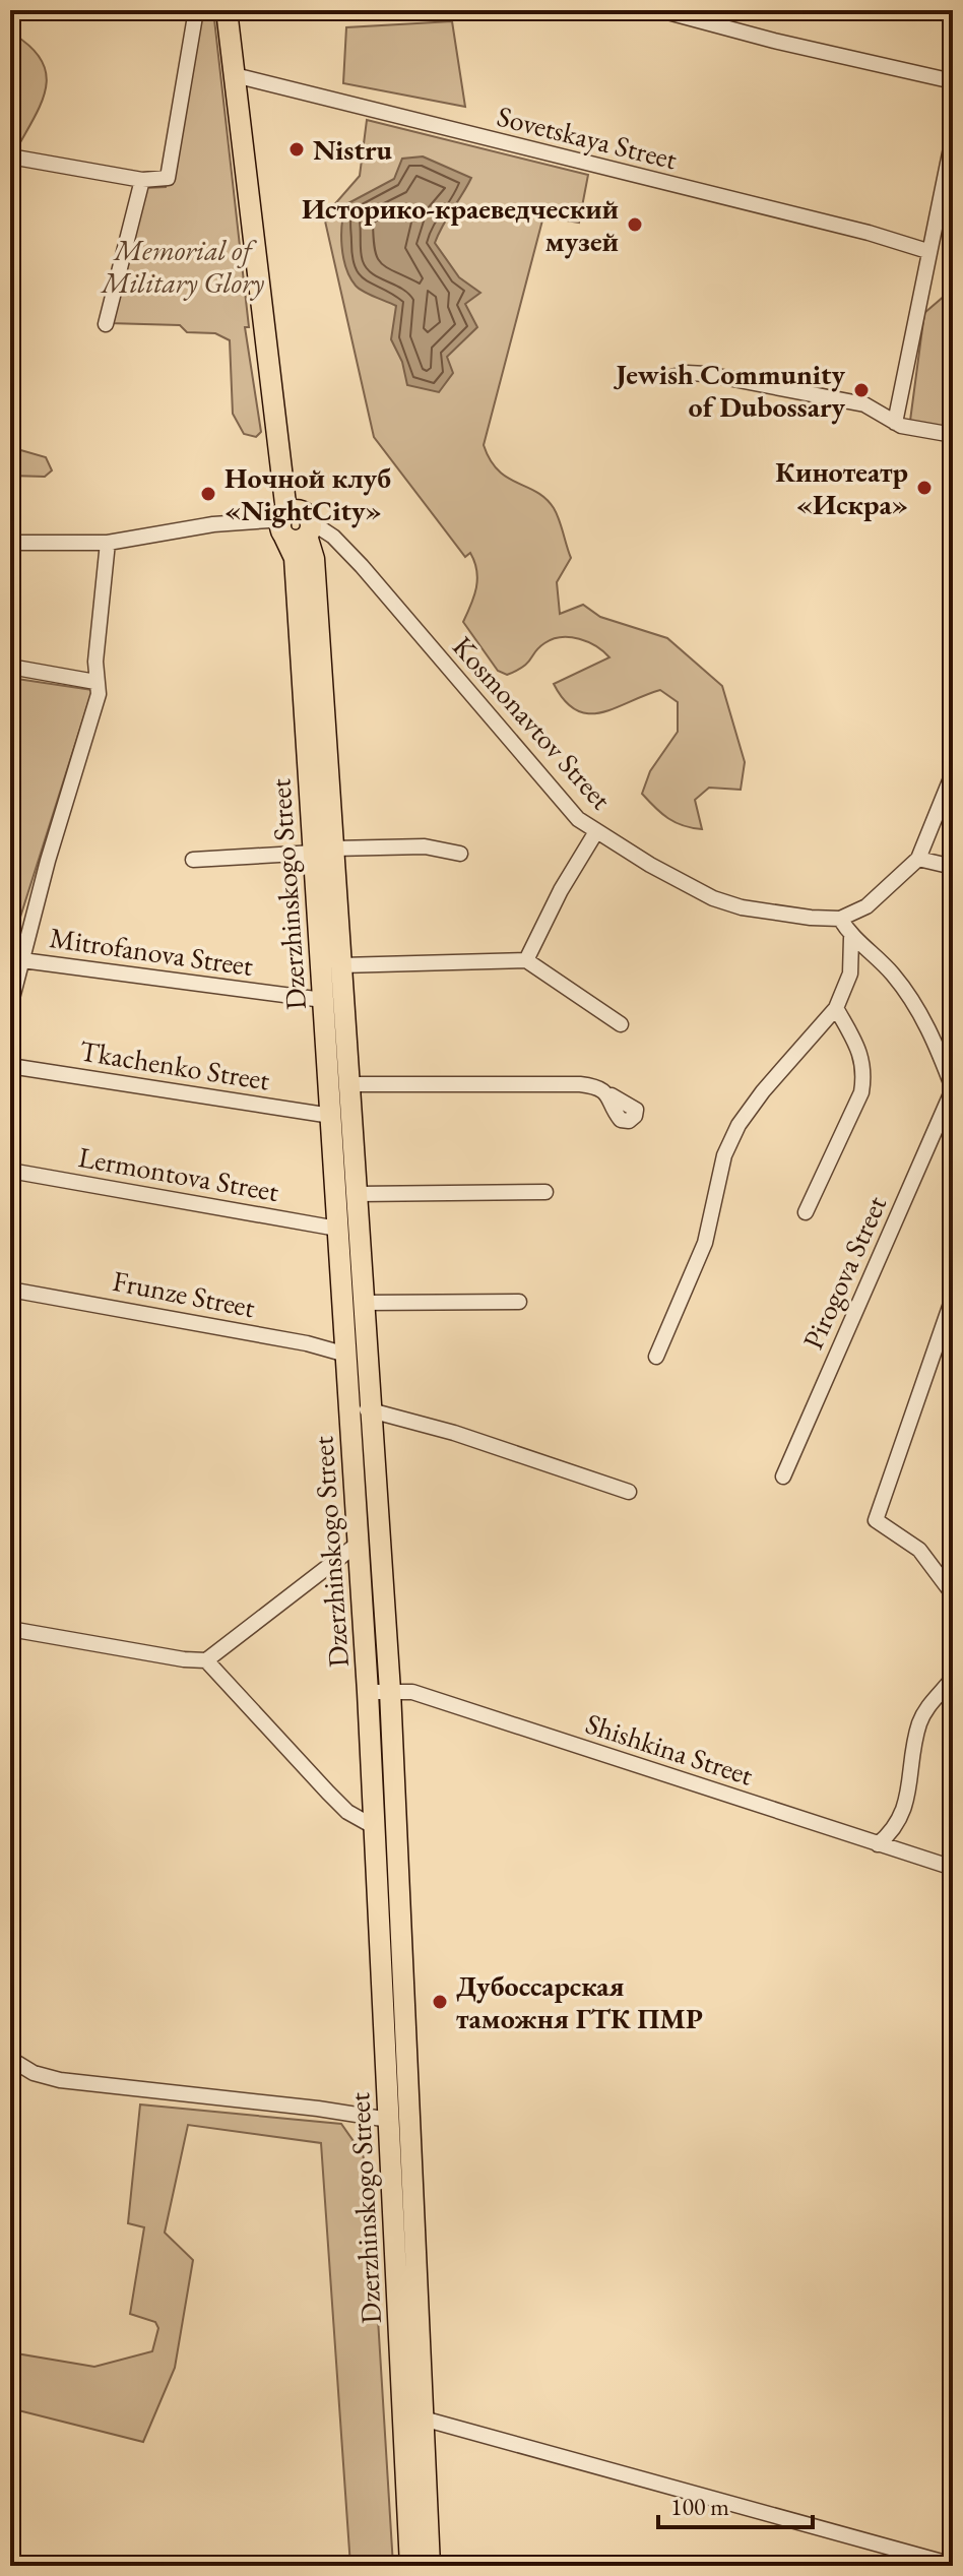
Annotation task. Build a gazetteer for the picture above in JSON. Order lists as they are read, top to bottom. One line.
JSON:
{"streets":{"highway":["Dzerzhinskogo Street"],"street":["Sovetskaya Street","Kosmonavtov Street","Mitrofanova Street","Tkachenko Street","Lermontova Street","Pirogova Street","Frunze Street","Shishkina Street"]},"crossings":[["Sovetskaya Street","Dzerzhinskogo Street"],["Kosmonavtov Street","Dzerzhinskogo Street"],["Dzerzhinskogo Street","Mitrofanova Street"],["Dzerzhinskogo Street","Tkachenko Street"],["Dzerzhinskogo Street","Lermontova Street"],["Dzerzhinskogo Street","Frunze Street"],["Dzerzhinskogo Street","Shishkina Street"]],"parks":["Memorial of Military Glory"],"places":["Nistru","Историко-краеведческий музей","Jewish Community of Dubossary","Кинотеатр «Искра»","Ночной клуб «NightCity»","Дубоссарская таможня ГТК ПМР"],"scale_bar":"100 m"}
